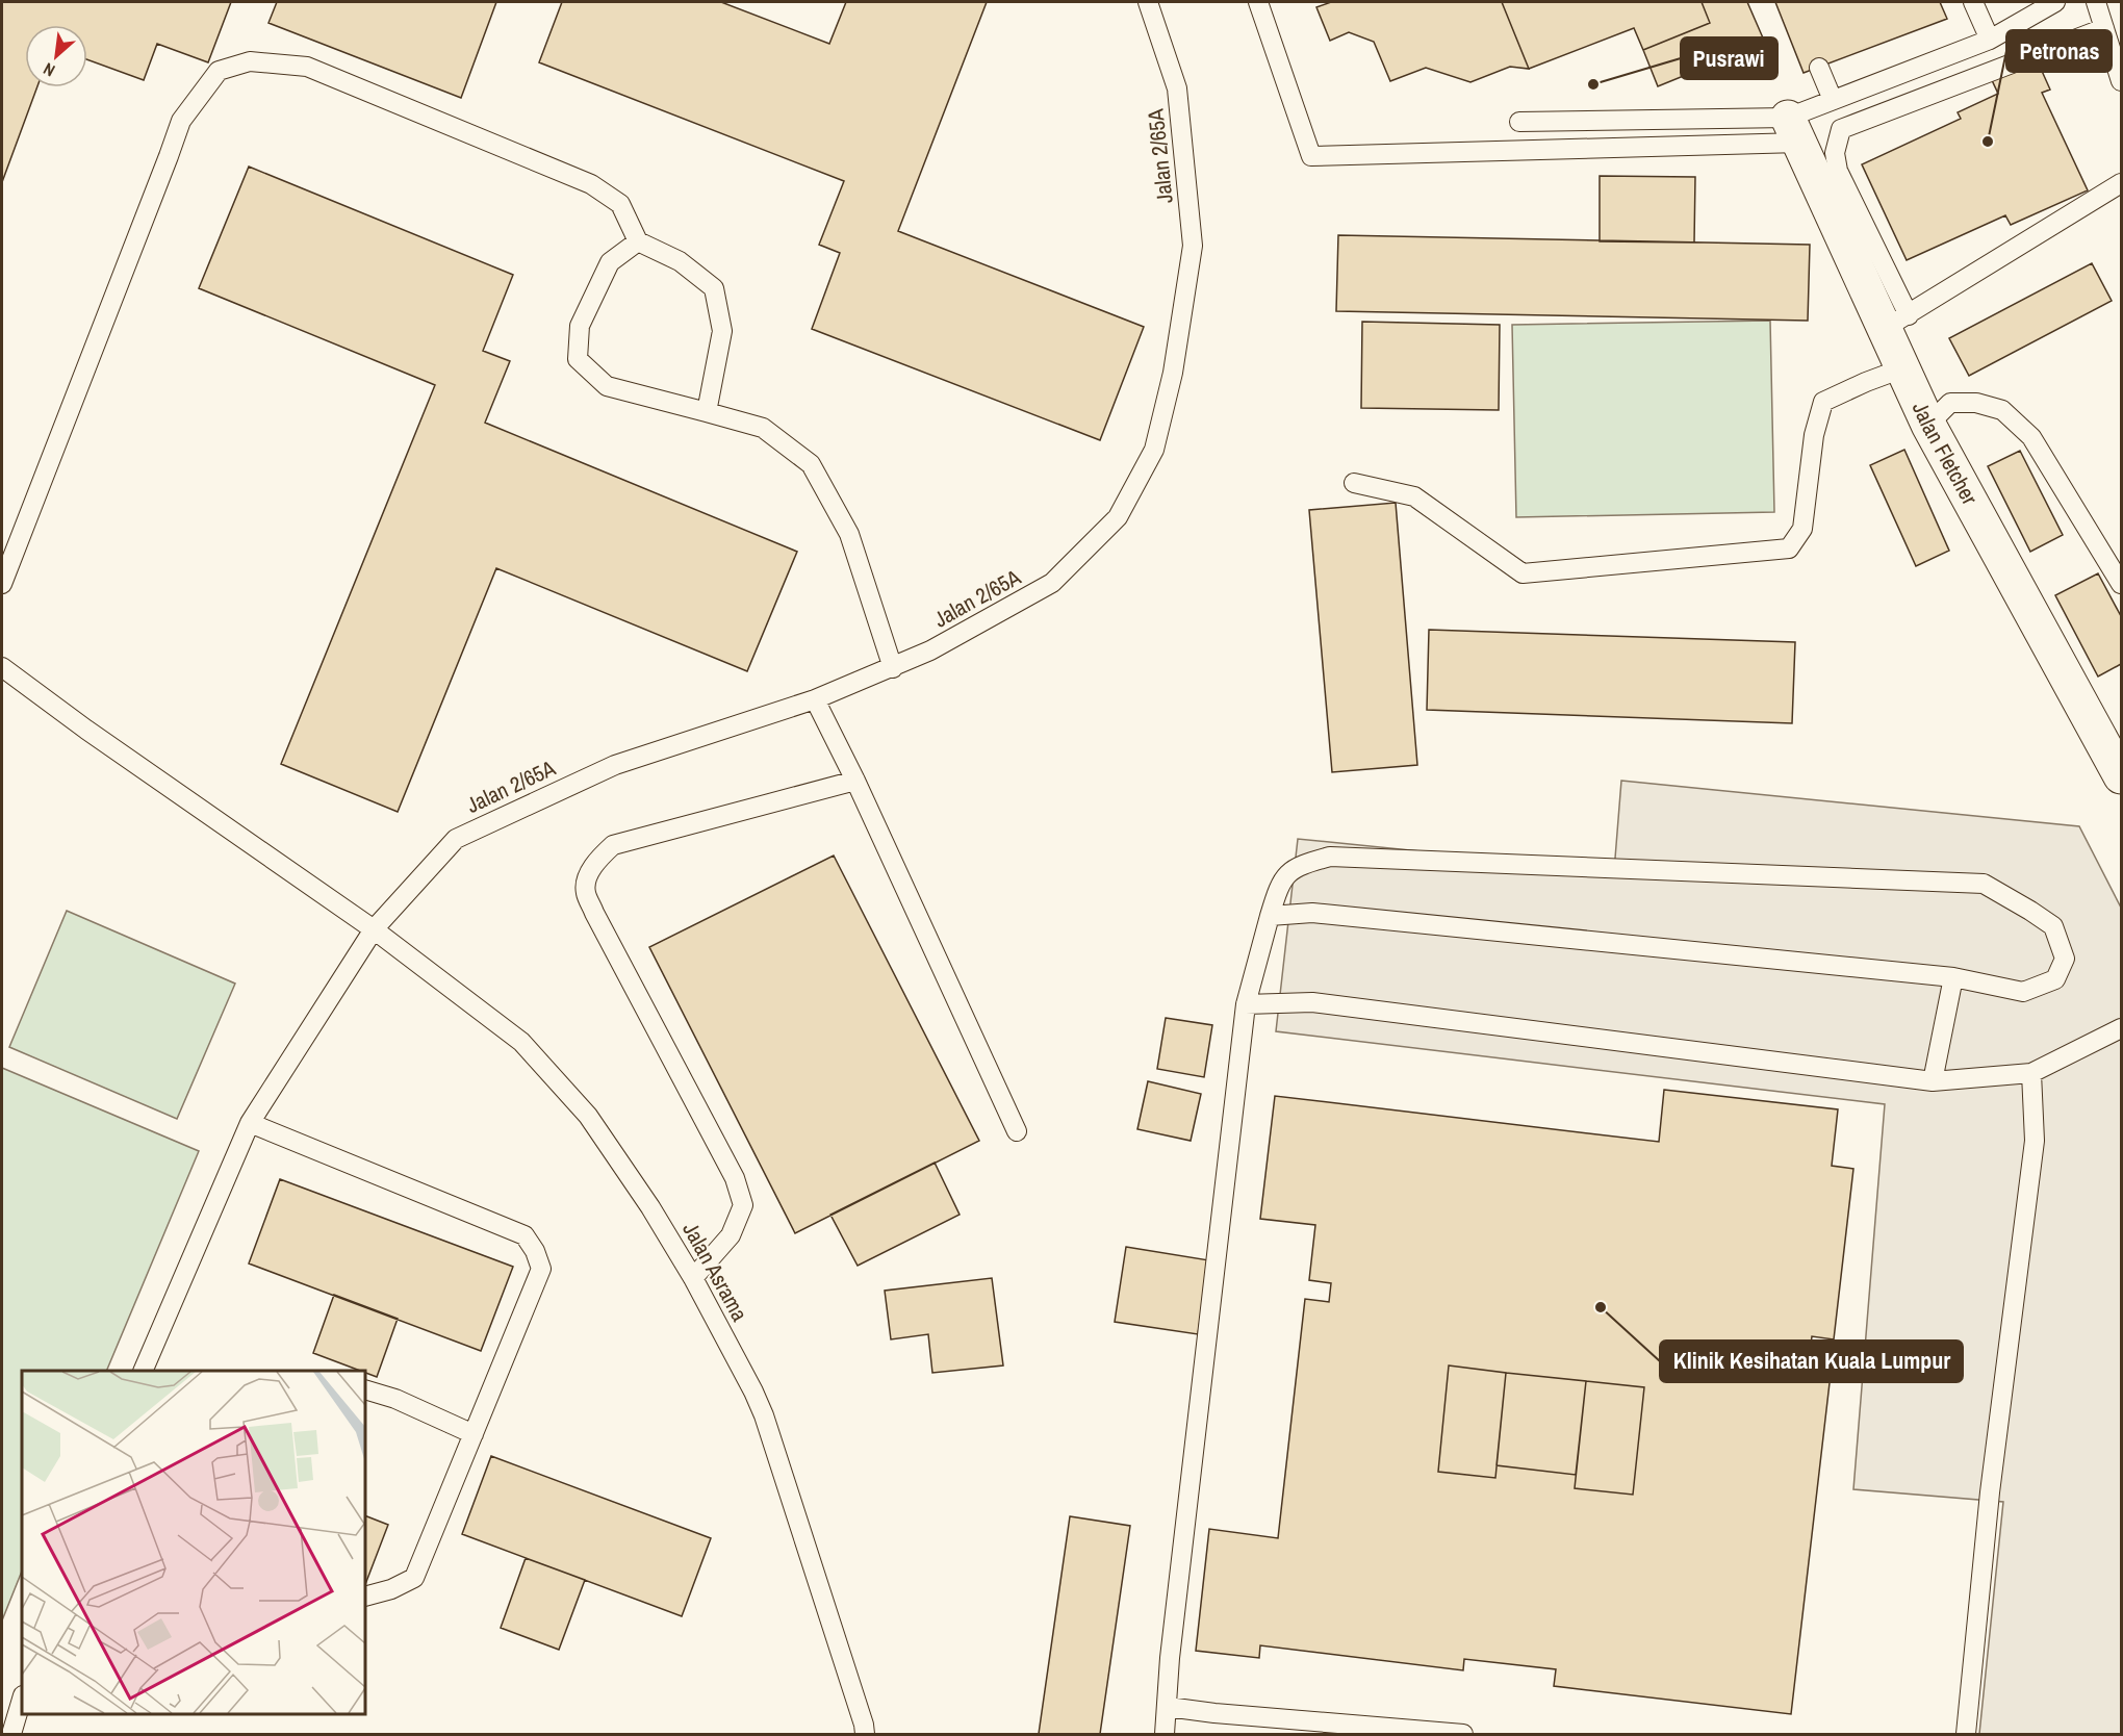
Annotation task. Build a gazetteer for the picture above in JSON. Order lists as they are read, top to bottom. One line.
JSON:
{"streets":{"street":["Jalan Fletcher"],"lane":["Jalan 2/65A","Jalan Asrama"]},"crossings":[["Jalan 2/65A","Jalan Asrama"]],"places":["Pusrawi","Petronas","Klinik Kesihatan Kuala Lumpur"],"north":"bottom left"}
